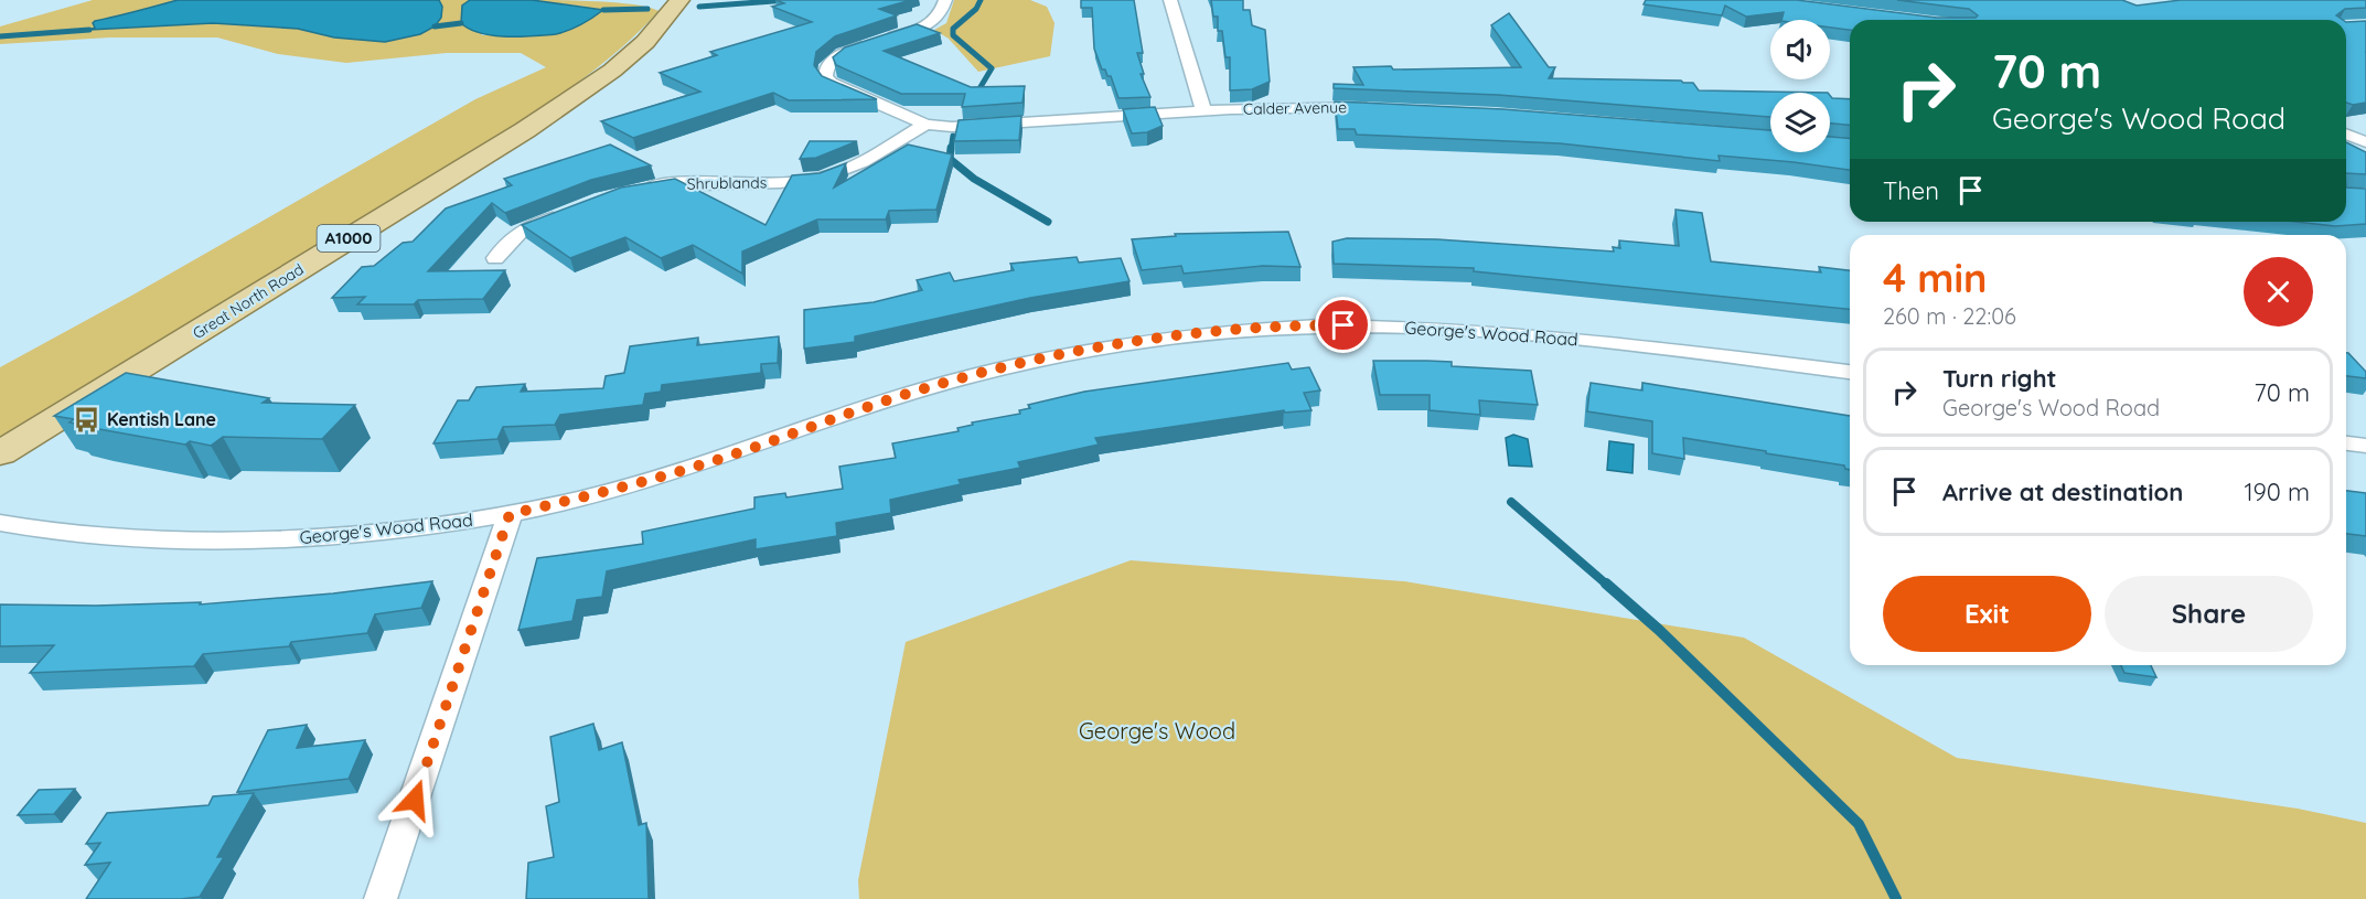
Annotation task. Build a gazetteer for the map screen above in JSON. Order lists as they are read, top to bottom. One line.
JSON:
{"streets":{"main road":["A1000","Great North Road"],"street":["Calder Avenue","Shrublands","George's Wood Road"]},"crossings":[["Calder Avenue","Shrublands"]],"parks":["George's Wood"],"places":{"bus stop":["Kentish Lane"]},"page":{"turn":["70 m","George's Wood Road"],"then":"Then","heading":["4 min","260 m · 22:06"],"list":[{"name":"Turn right","note":"George's Wood Road","value":"70 m"},{"name":"Arrive at destination","value":"190 m"}],"buttons":["Exit","Share"]}}
